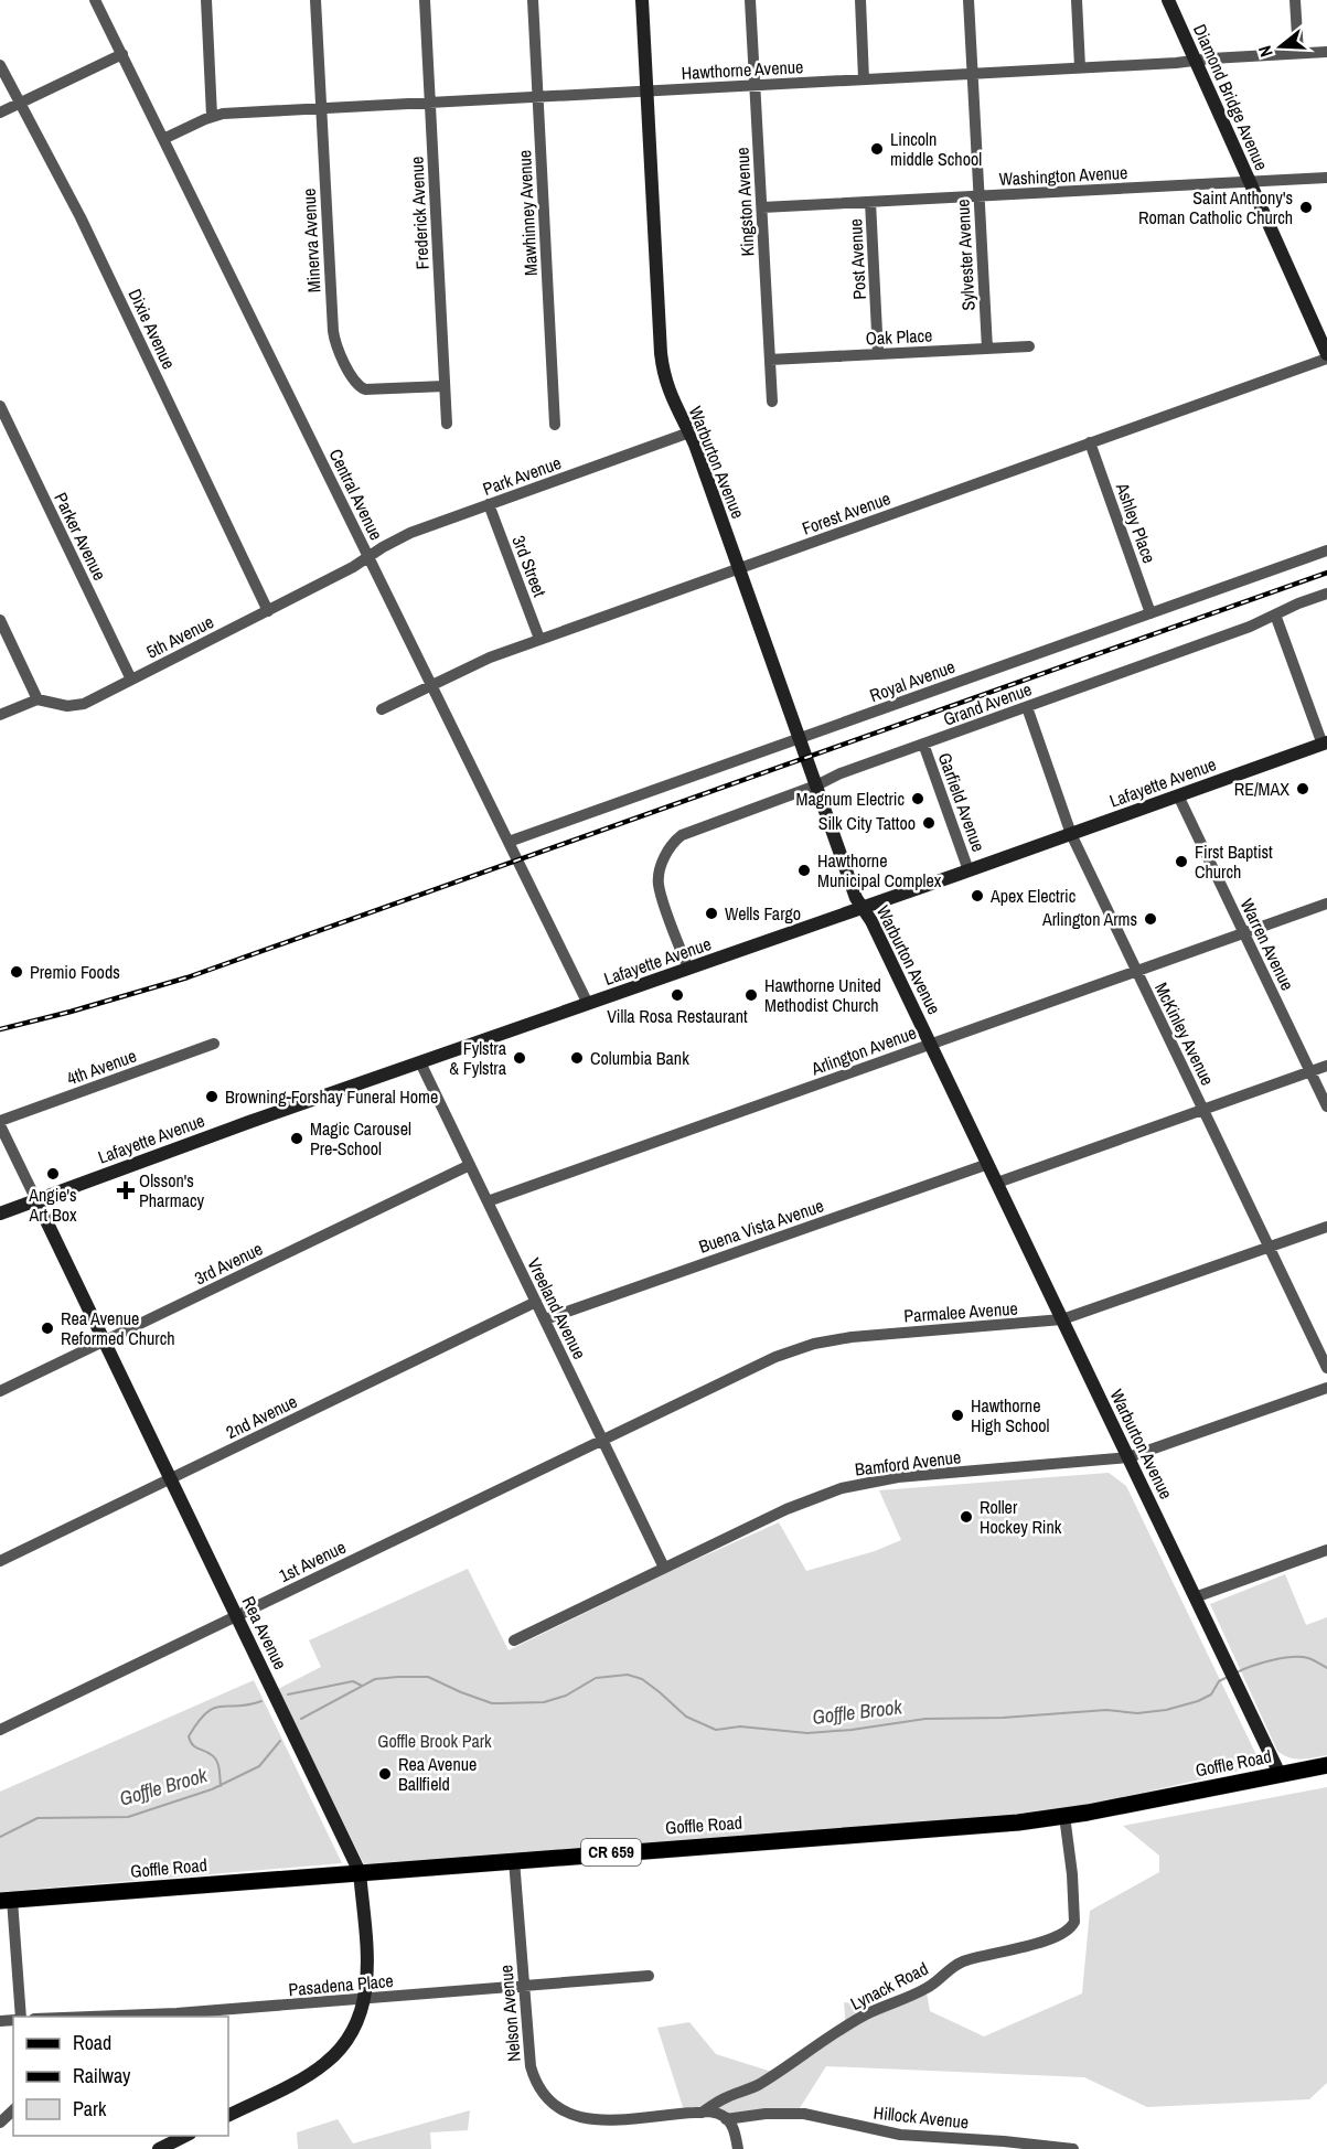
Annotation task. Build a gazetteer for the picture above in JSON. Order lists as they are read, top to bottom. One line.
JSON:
{"streets":{"main road":["Goffle Road","CR 659"],"street":["Hawthorne Avenue","Diamond Bridge Avenue","Washington Avenue","Kingston Avenue","Frederick Avenue","Mawhinney Avenue","Minerva Avenue","Sylvester Avenue","Post Avenue","Dixie Avenue","Oak Place","Warburton Avenue","Park Avenue","Central Avenue","Forest Avenue","Ashley Place","Parker Avenue","3rd Street","5th Avenue","Royal Avenue","Grand Avenue","Lafayette Avenue","Garfield Avenue","Warren Avenue","McKinley Avenue","Arlington Avenue","4th Avenue","Buena Vista Avenue","3rd Avenue","Vreeland Avenue","Parmalee Avenue","2nd Avenue","Bamford Avenue","1st Avenue","Rea Avenue","Pasadena Place","Lynack Road","Nelson Avenue","Hillock Avenue"]},"crossings":[["Hawthorne Avenue","Diamond Bridge Avenue"],["Hawthorne Avenue","Kingston Avenue"],["Hawthorne Avenue","Frederick Avenue"],["Hawthorne Avenue","Mawhinney Avenue"],["Hawthorne Avenue","Minerva Avenue"],["Hawthorne Avenue","Sylvester Avenue"],["Hawthorne Avenue","Warburton Avenue"],["Hawthorne Avenue","Central Avenue"],["Diamond Bridge Avenue","Washington Avenue"],["Diamond Bridge Avenue","Forest Avenue"],["Washington Avenue","Kingston Avenue"],["Washington Avenue","Sylvester Avenue"],["Washington Avenue","Post Avenue"],["Kingston Avenue","Oak Place"],["Frederick Avenue","Minerva Avenue"],["Sylvester Avenue","Oak Place"],["Post Avenue","Oak Place"],["Dixie Avenue","5th Avenue"],["Warburton Avenue","Park Avenue"],["Warburton Avenue","Forest Avenue"],["Warburton Avenue","Royal Avenue"],["Warburton Avenue","Grand Avenue"],["Warburton Avenue","Lafayette Avenue"],["Warburton Avenue","Arlington Avenue"],["Warburton Avenue","Buena Vista Avenue"],["Warburton Avenue","Parmalee Avenue"],["Warburton Avenue","Bamford Avenue"],["Warburton Avenue","Goffle Road"],["Park Avenue","Central Avenue"],["Park Avenue","3rd Street"],["Park Avenue","5th Avenue"],["Central Avenue","Forest Avenue"],["Central Avenue","5th Avenue"],["Central Avenue","Royal Avenue"],["Central Avenue","Lafayette Avenue"],["Forest Avenue","Ashley Place"],["Forest Avenue","3rd Street"],["Ashley Place","Royal Avenue"],["Parker Avenue","5th Avenue"],["Grand Avenue","Lafayette Avenue"],["Grand Avenue","Garfield Avenue"],["Grand Avenue","McKinley Avenue"],["Lafayette Avenue","Garfield Avenue"],["Lafayette Avenue","Warren Avenue"],["Lafayette Avenue","McKinley Avenue"],["Lafayette Avenue","Vreeland Avenue"],["Lafayette Avenue","Rea Avenue"],["Warren Avenue","Arlington Avenue"],["McKinley Avenue","Arlington Avenue"],["McKinley Avenue","Parmalee Avenue"],["Arlington Avenue","Vreeland Avenue"],["4th Avenue","Rea Avenue"],["Buena Vista Avenue","Vreeland Avenue"],["3rd Avenue","Vreeland Avenue"],["3rd Avenue","Rea Avenue"],["Vreeland Avenue","Parmalee Avenue"],["Vreeland Avenue","2nd Avenue"],["Vreeland Avenue","Bamford Avenue"],["Vreeland Avenue","1st Avenue"],["Parmalee Avenue","1st Avenue"],["2nd Avenue","Rea Avenue"],["1st Avenue","Rea Avenue"],["Rea Avenue","Goffle Road"],["Rea Avenue","Pasadena Place"],["Goffle Road","Lynack Road"],["Goffle Road","Nelson Avenue"],["Pasadena Place","Nelson Avenue"],["Lynack Road","Nelson Avenue"],["Nelson Avenue","Hillock Avenue"]],"water":["Goffle Brook"],"parks":["Goffle Brook Park"],"places":{"other":["Lincoln middle School","Saint Anthony's Roman Catholic Church","RE/MAX","Magnum Electric","Silk City Tattoo","First Baptist Church","Hawthorne Municipal Complex","Apex Electric","Wells Fargo","Arlington Arms","Premio Foods","Villa Rosa Restaurant","Hawthorne United Methodist Church","Fylstra & Fylstra","Columbia Bank","Browning-Forshay Funeral Home","Magic Carousel Pre-School","Angie's Art Box","Rea Avenue Reformed Church","Hawthorne High School","Roller Hockey Rink","Rea Avenue Ballfield"],"health":["Olsson's Pharmacy"]},"legend":["Road","Railway","Park"],"north":"left"}
